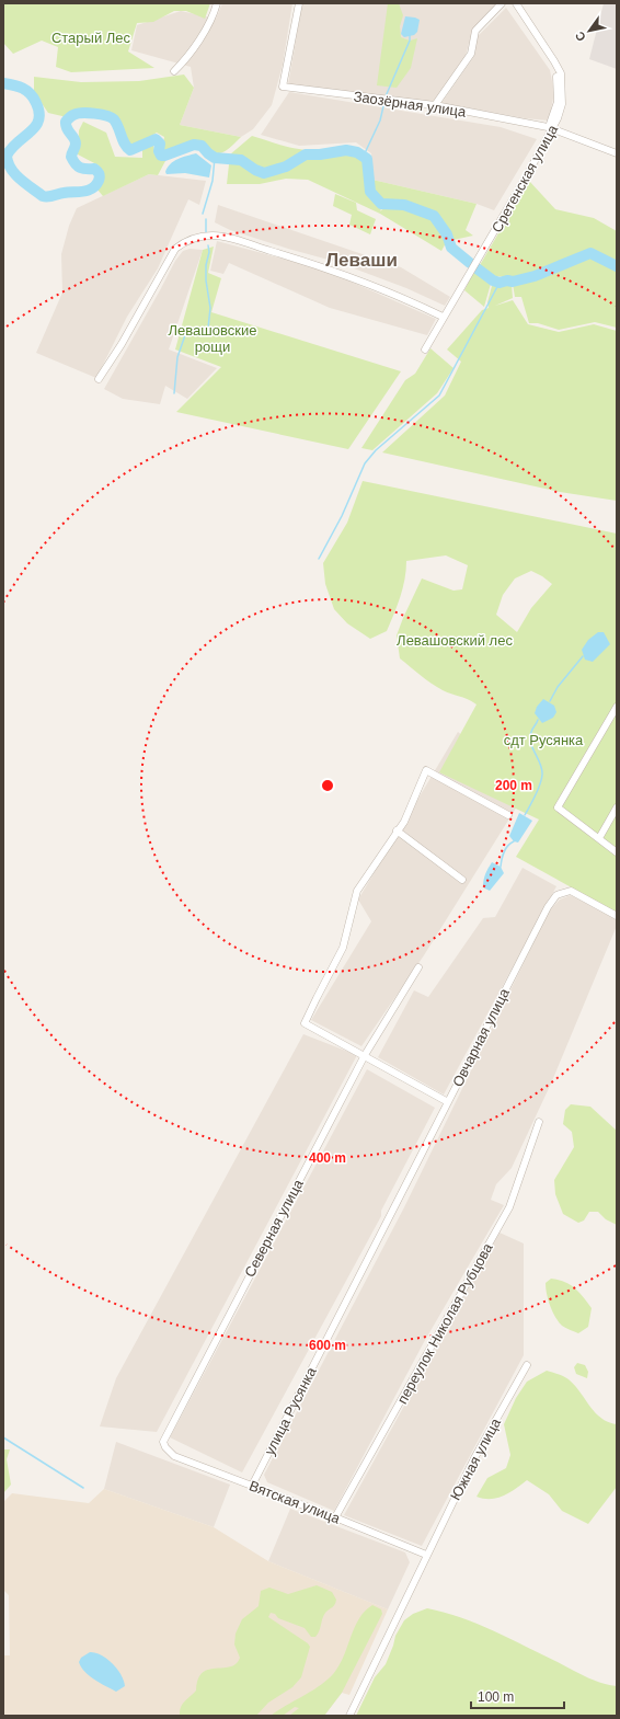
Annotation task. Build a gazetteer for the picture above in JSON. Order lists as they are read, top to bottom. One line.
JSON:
{"streets":{"street":["Заозёрная улица","Сретенская улица","Овчарная улица","Северная улица","переулок Николая Рубцова","улица Русянка","Южная улица","Вятская улица"]},"crossings":[["Заозёрная улица","Сретенская улица"],["Овчарная улица","улица Русянка"],["Северная улица","Вятская улица"],["переулок Николая Рубцова","Вятская улица"],["улица Русянка","Вятская улица"],["Южная улица","Вятская улица"]],"districts":["Леваши"],"parks":["Старый Лес","Левашовские рощи","Левашовский лес","сдт Русянка"],"scale_bar":"100 m","north":"bottom left","rings":["200 m","400 m","600 m"]}
